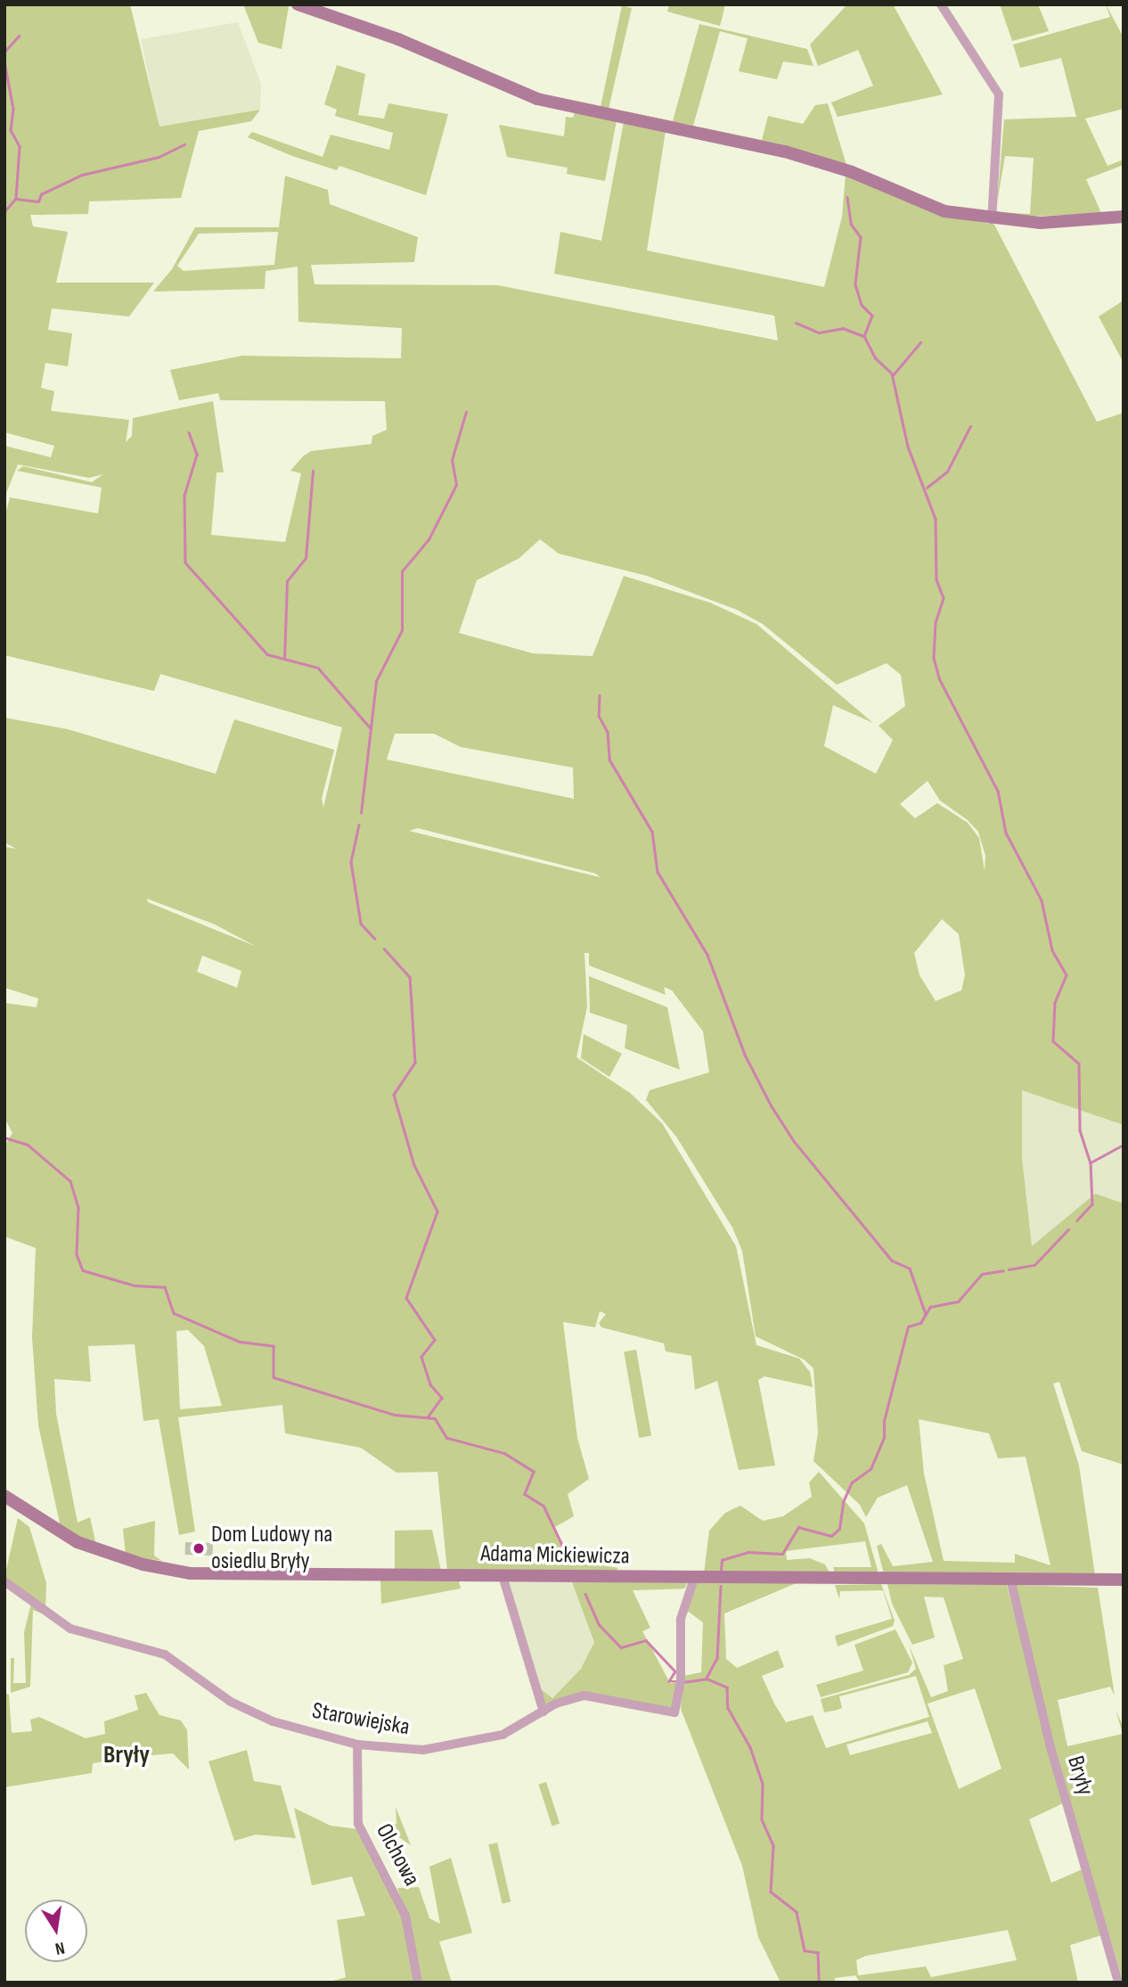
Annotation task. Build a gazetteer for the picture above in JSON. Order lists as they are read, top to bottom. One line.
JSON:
{"streets":{"street":["Adama Mickiewicza","Starowiejska","Bryły","Olchowa"]},"crossings":[["Adama Mickiewicza","Starowiejska"],["Adama Mickiewicza","Bryły"],["Starowiejska","Olchowa"]],"districts":["Bryły"],"places":["Dom Ludowy na osiedlu Bryły"],"north":"bottom"}
